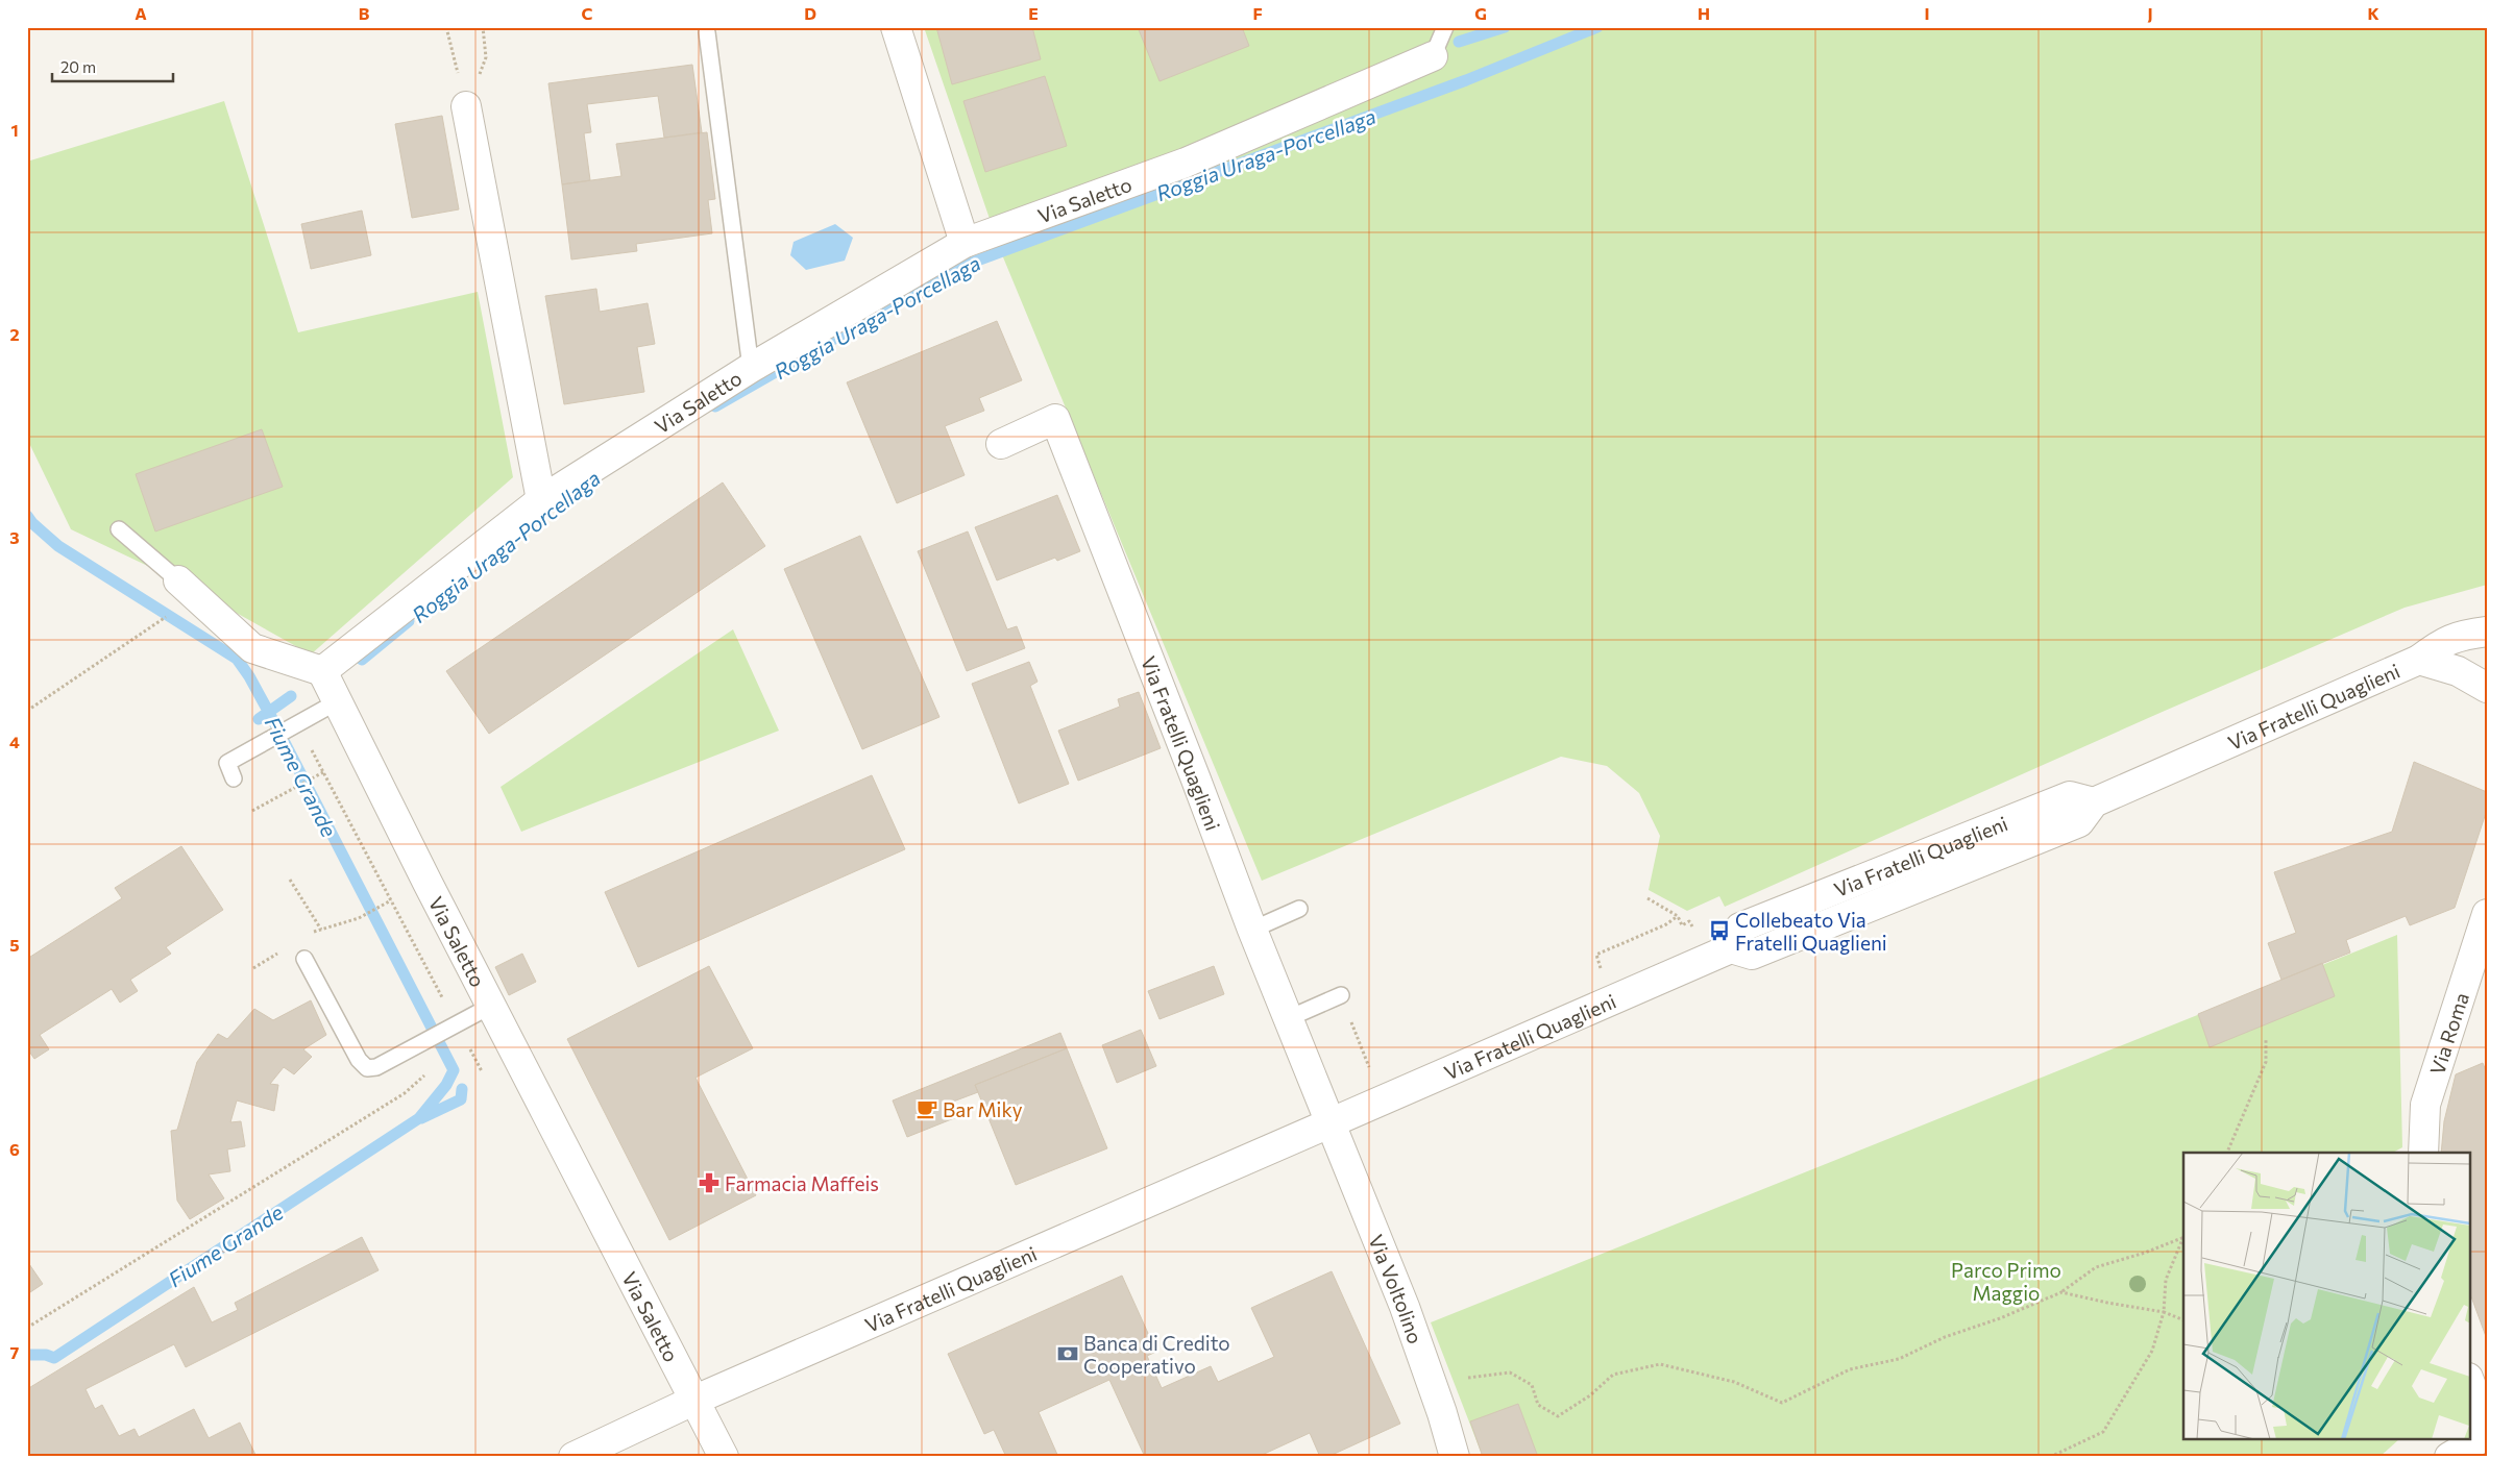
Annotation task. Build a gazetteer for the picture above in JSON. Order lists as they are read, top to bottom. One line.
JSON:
{"streets":{"street":["Via Saletto","Via Fratelli Quaglieni","Via Roma","Via Voltolino"]},"crossings":[["Via Saletto","Via Fratelli Quaglieni"],["Via Fratelli Quaglieni","Via Voltolino"]],"water":["Roggia Uraga-Porcellaga","Fiume Grande"],"parks":["Parco Primo Maggio"],"places":{"bus stop":["Collebeato Via Fratelli Quaglieni"],"cafe":["Bar Miky"],"pharmacy":["Farmacia Maffeis"],"bank":["Banca di Credito Cooperativo"]},"scale_bar":"20 m","grid":{"columns":["A","B","C","D","E","F","G","H","I","J","K"],"rows":["1","2","3","4","5","6","7"]}}
